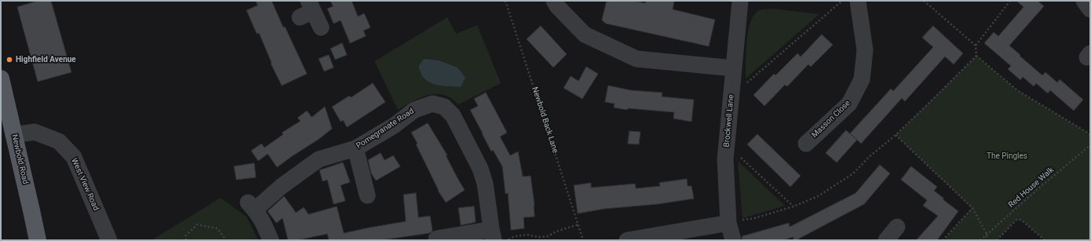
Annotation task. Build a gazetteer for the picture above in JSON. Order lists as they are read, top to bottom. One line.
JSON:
{"streets":{"main road":["Newbold Road"],"street":["Masson Close","Brockwell Lane","Pomegranate Road","West View Road"],"path":["Newbold Back Lane","Red House Walk"]},"crossings":[["Newbold Road","West View Road"]],"parks":["The Pingles"],"places":["Highfield Avenue"]}
